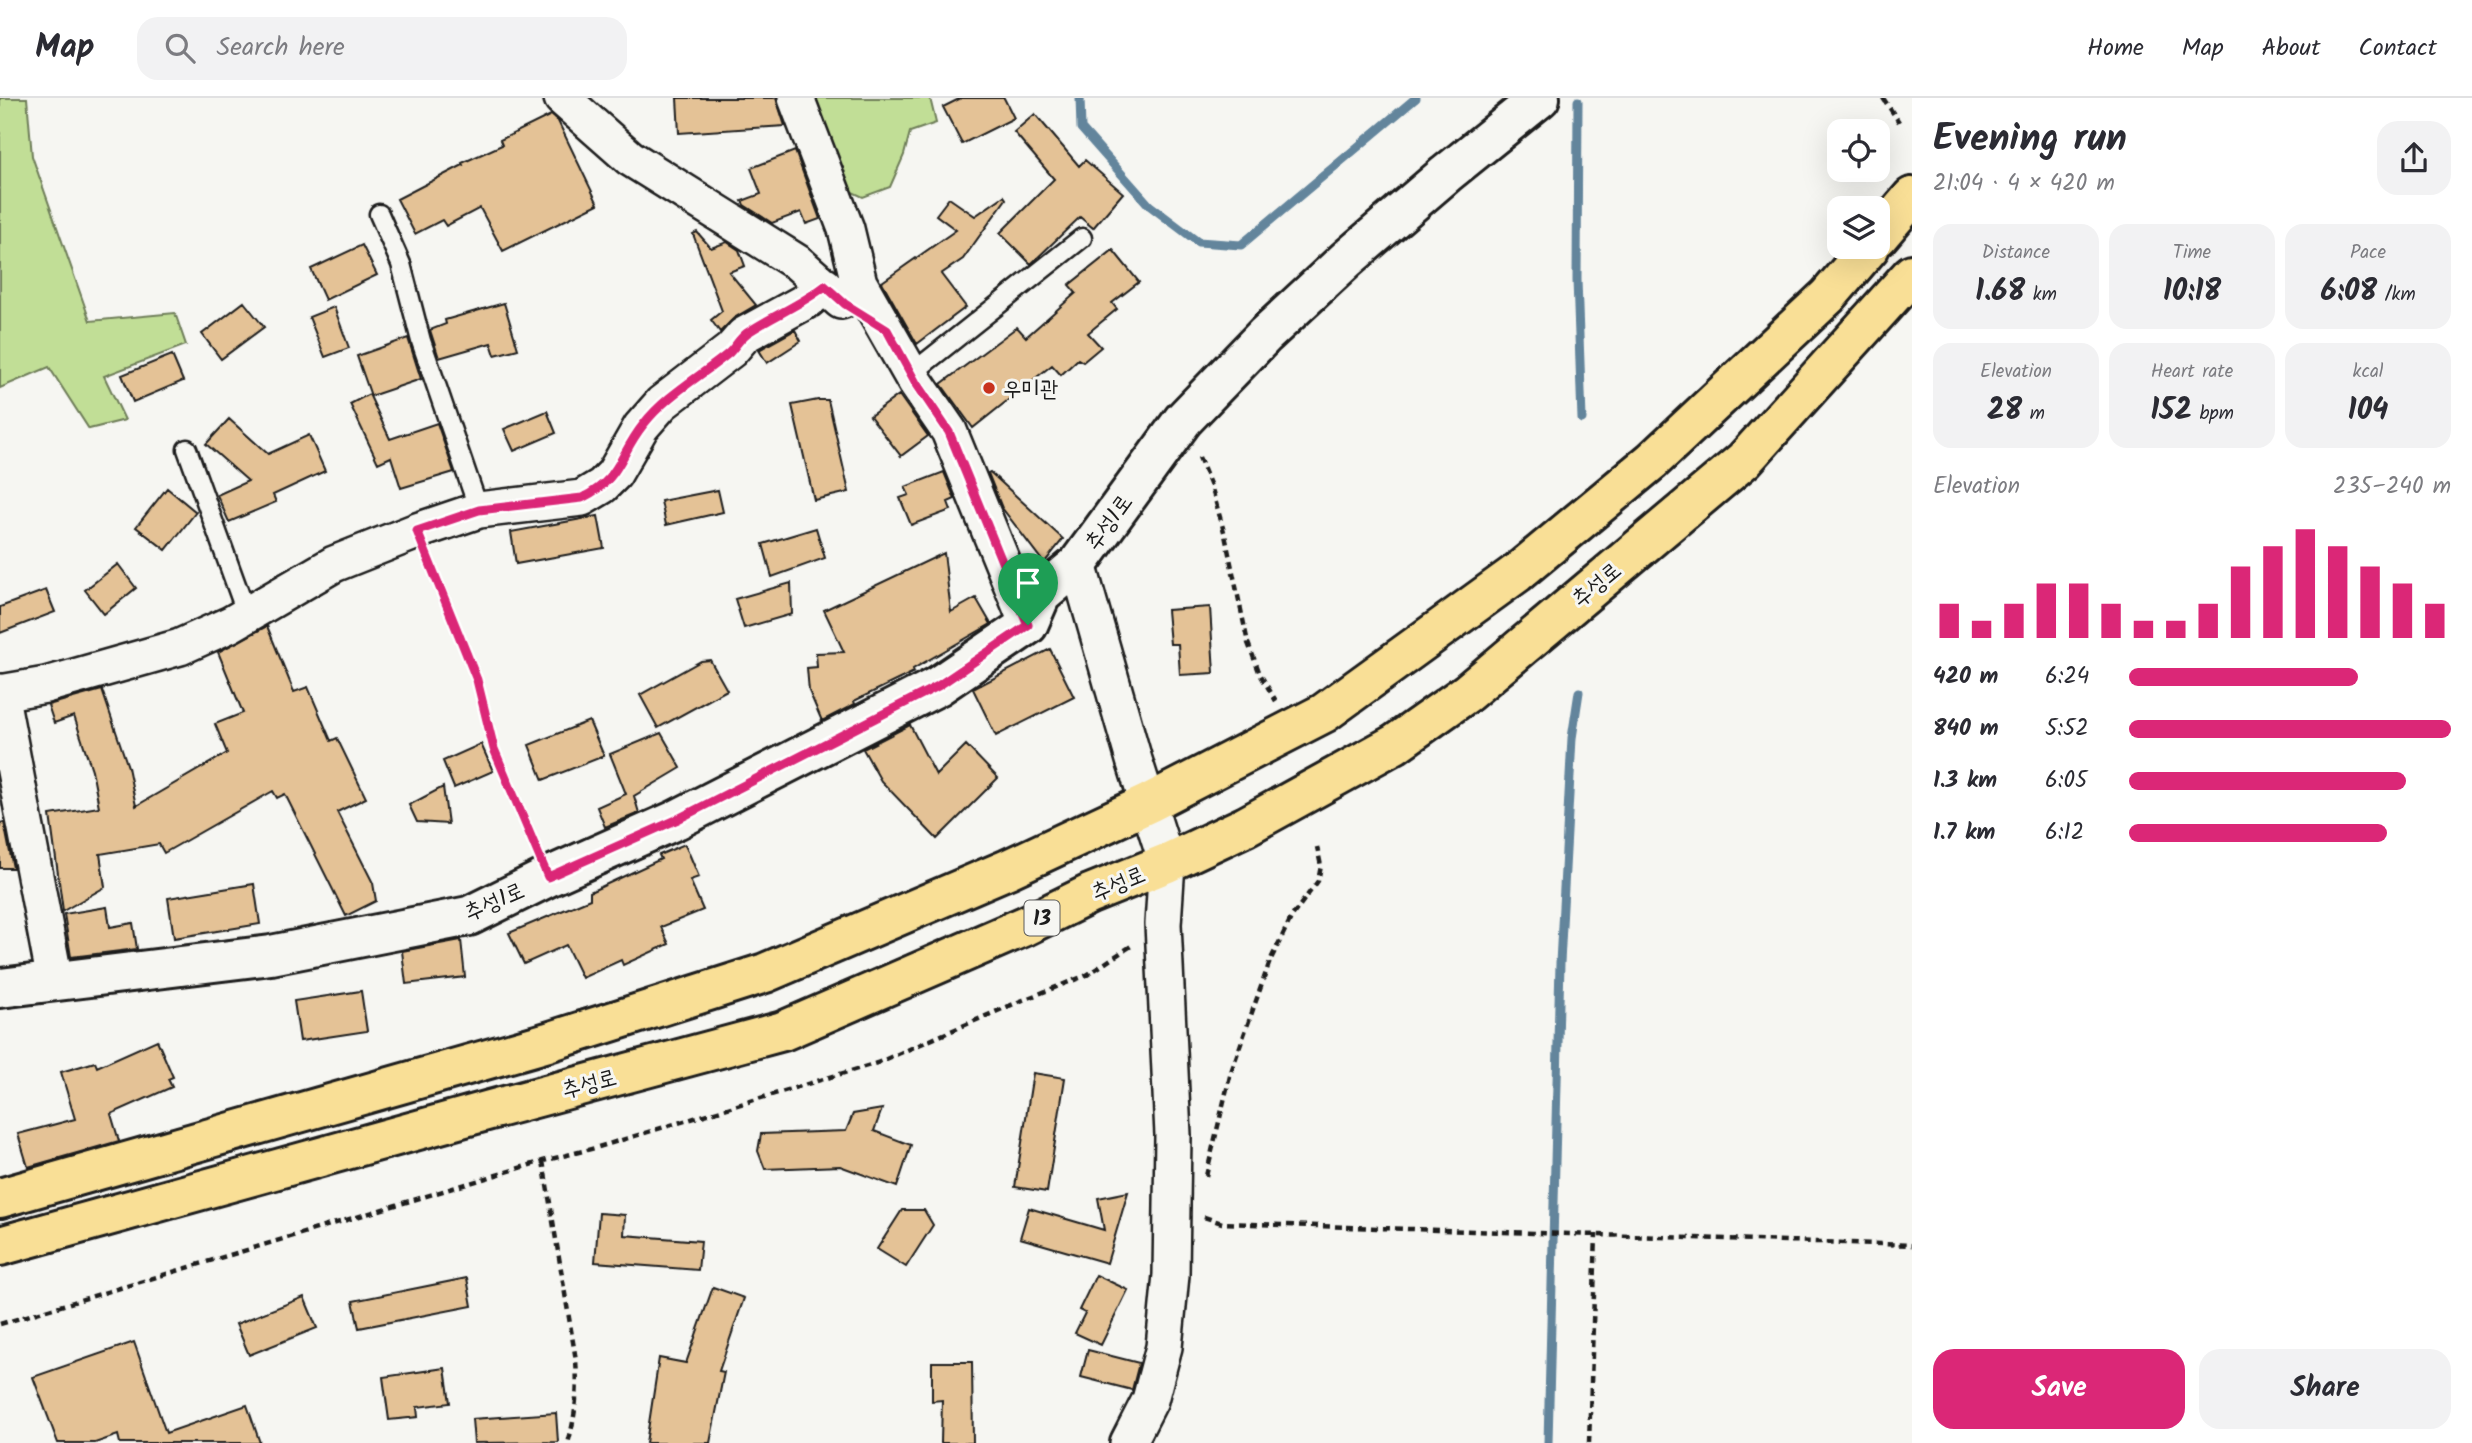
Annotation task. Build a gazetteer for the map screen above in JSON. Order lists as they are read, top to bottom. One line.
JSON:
{"streets":{"main road":["추성로","13"],"street":["추성1로"]},"places":["우미관"],"page":{"header":"Map","search":"Search here","nav":["Home","Map","About","Contact"],"heading":["Evening run","21:04 · 4 × 420 m"],"stats":[["Distance","1.68 km"],["Time","10:18"],["Pace","6:08 /km"],["Elevation","28 m"],["Heart rate","152 bpm"],["kcal","104"]],"chart":["Elevation","235–240 m"],"list":[{"name":"420 m","note":"6:24"},{"name":"840 m","note":"5:52"},{"name":"1.3 km","note":"6:05"},{"name":"1.7 km","note":"6:12"}],"buttons":["Save","Share"]}}
